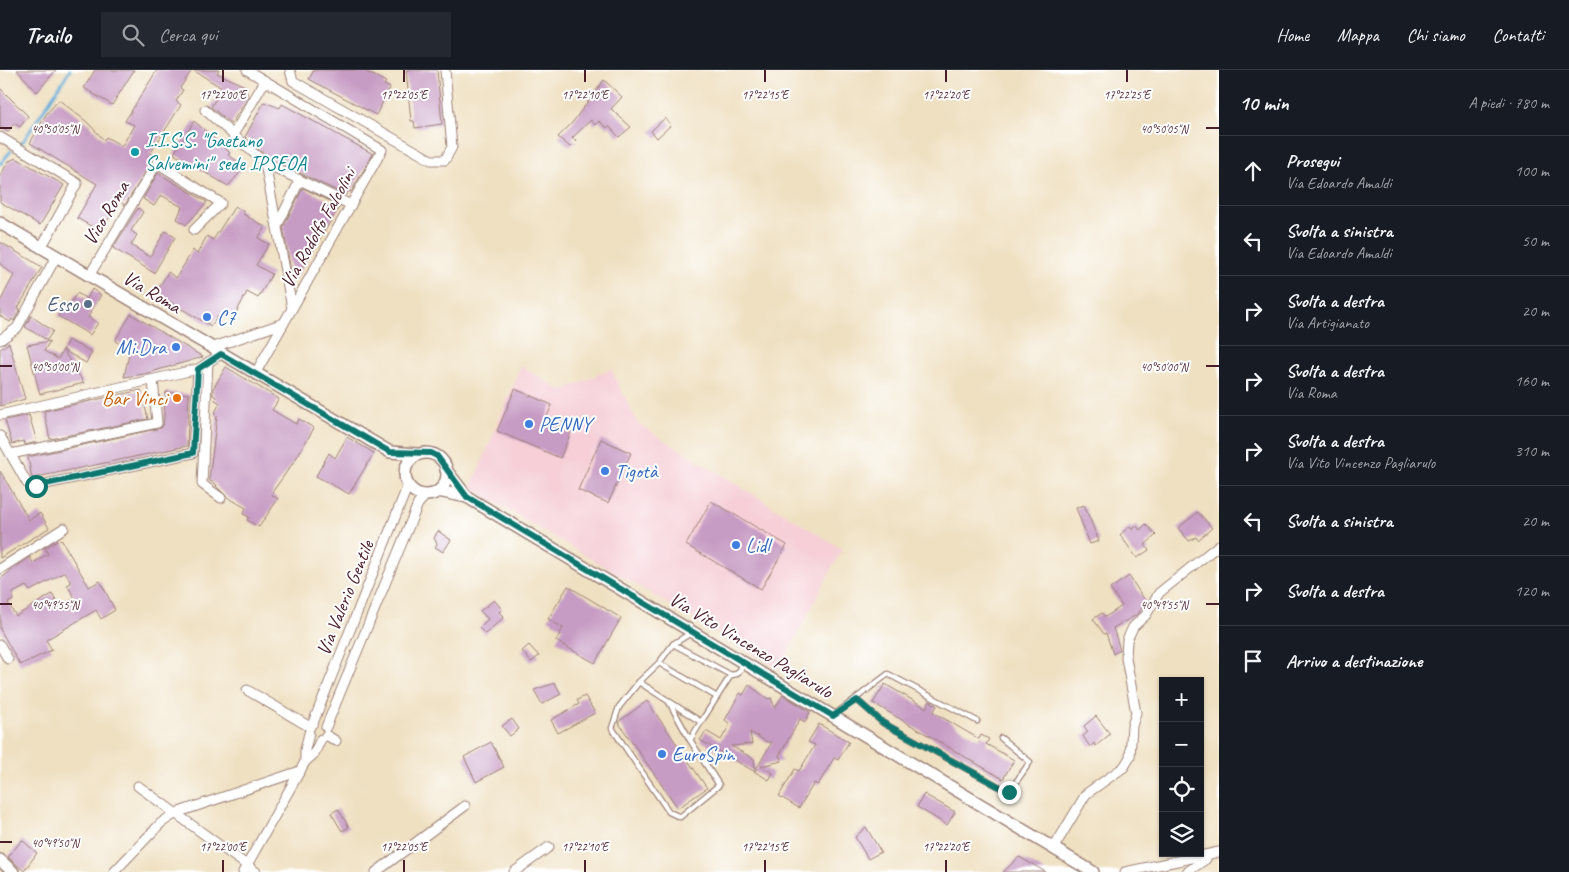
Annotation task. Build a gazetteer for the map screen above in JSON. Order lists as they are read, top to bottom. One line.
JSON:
{"streets":{"street":["Vico Roma","Via Rodolfo Falcolini","Via Roma","Via Valerio Gentile","Via Vito Vincenzo Pagliarulo"]},"crossings":[["Vico Roma","Via Roma"],["Via Rodolfo Falcolini","Via Roma"],["Via Roma","Via Valerio Gentile"],["Via Roma","Via Vito Vincenzo Pagliarulo"],["Via Valerio Gentile","Via Vito Vincenzo Pagliarulo"]],"places":["I.I.S.S. \"Gaetano Salvemini\" sede IPSEOA","Esso","C7","Mi.Dra","Bar Vinci","PENNY","Tigotà","Lidl","EuroSpin"],"page":{"header":"Trailo","search":"Cerca qui","nav":["Home","Mappa","Chi siamo","Contatti"],"heading":["10 min","A piedi · 780 m"],"list":[["Prosegui","Via Edoardo Amaldi","100 m"],["Svolta a sinistra","Via Edoardo Amaldi","50 m"],["Svolta a destra","Via Artigianato","20 m"],["Svolta a destra","Via Roma","160 m"],["Svolta a destra","Via Vito Vincenzo Pagliarulo","310 m"],["Svolta a sinistra","20 m"],["Svolta a destra","120 m"],"Arrivo a destinazione"],"map_buttons":["+","−"]},"coordinates":["17°22'00\"E","17°22'05\"E","17°22'10\"E","17°22'15\"E","17°22'20\"E","17°22'25\"E","40°50'05\"N","40°50'00\"N","40°49'55\"N","40°49'50\"N"]}
